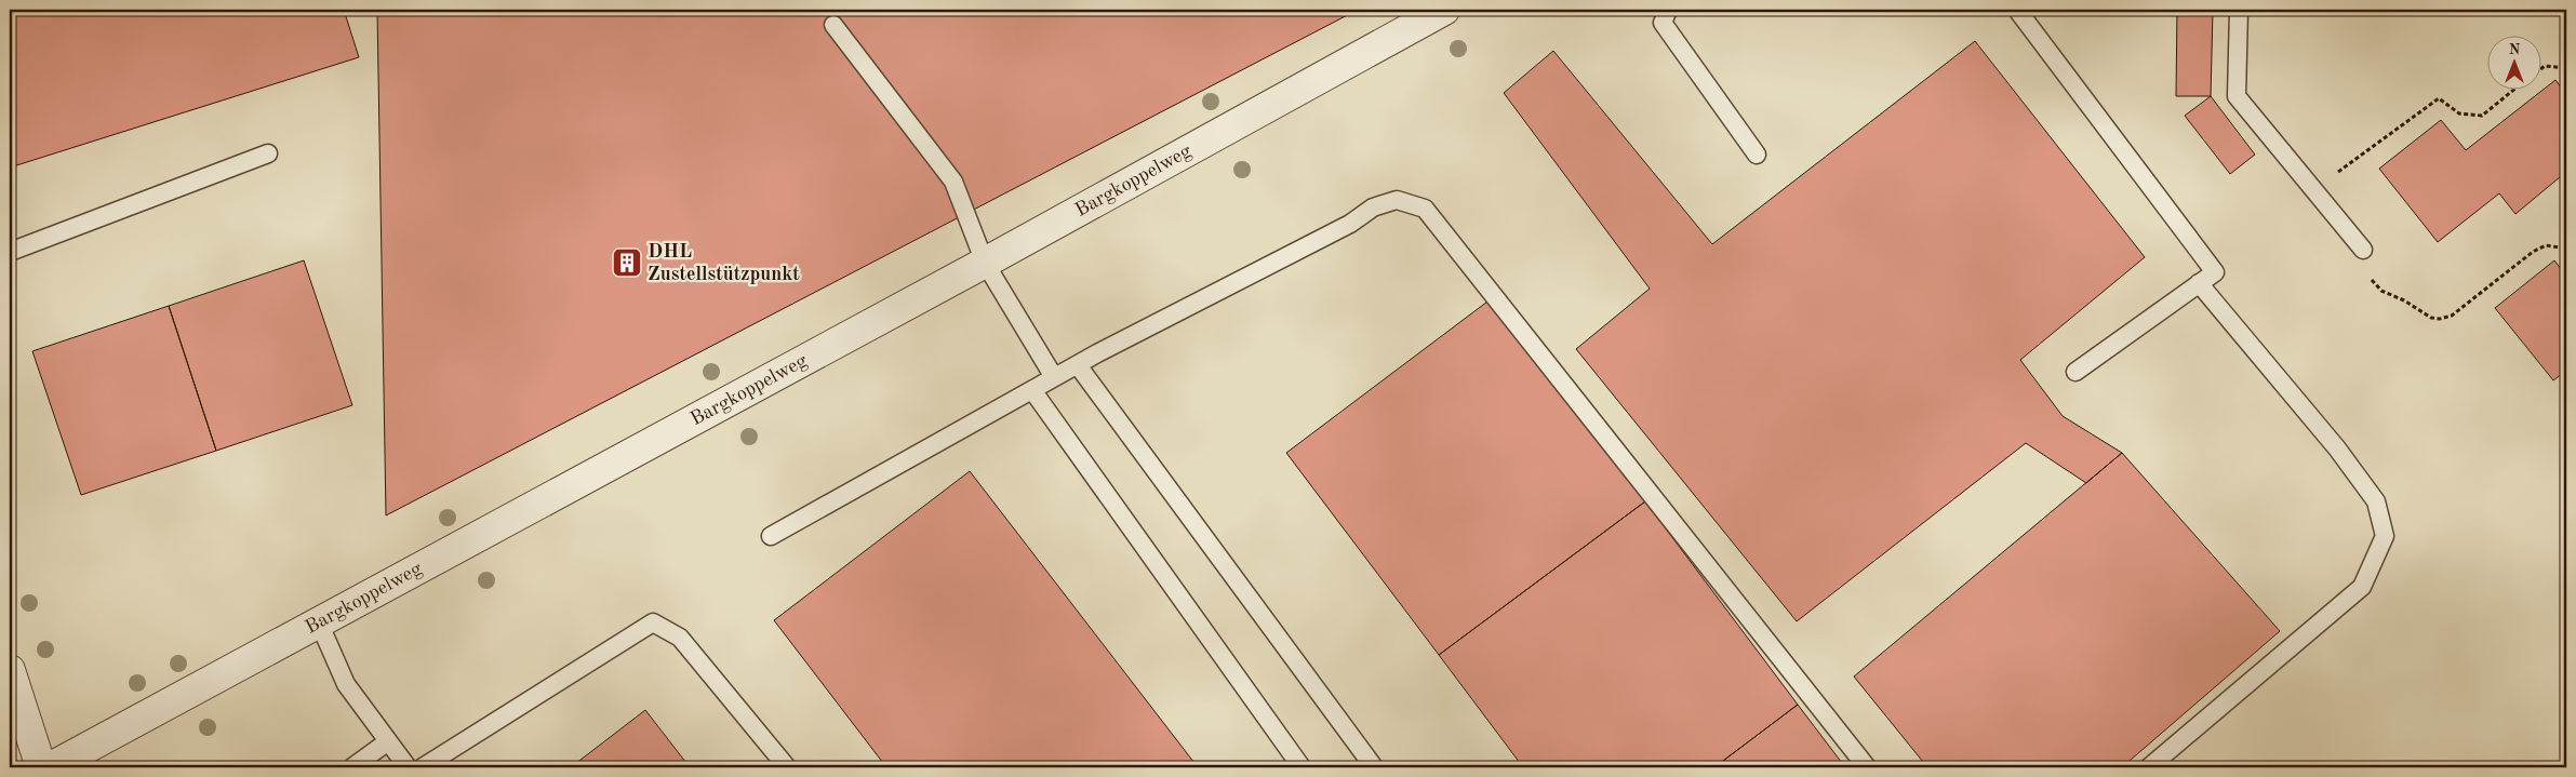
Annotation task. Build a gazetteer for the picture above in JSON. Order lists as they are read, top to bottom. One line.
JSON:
{"streets":{"street":["Bargkoppelweg"]},"places":{"building":["DHL Zustellstützpunkt"]},"north":"top"}
